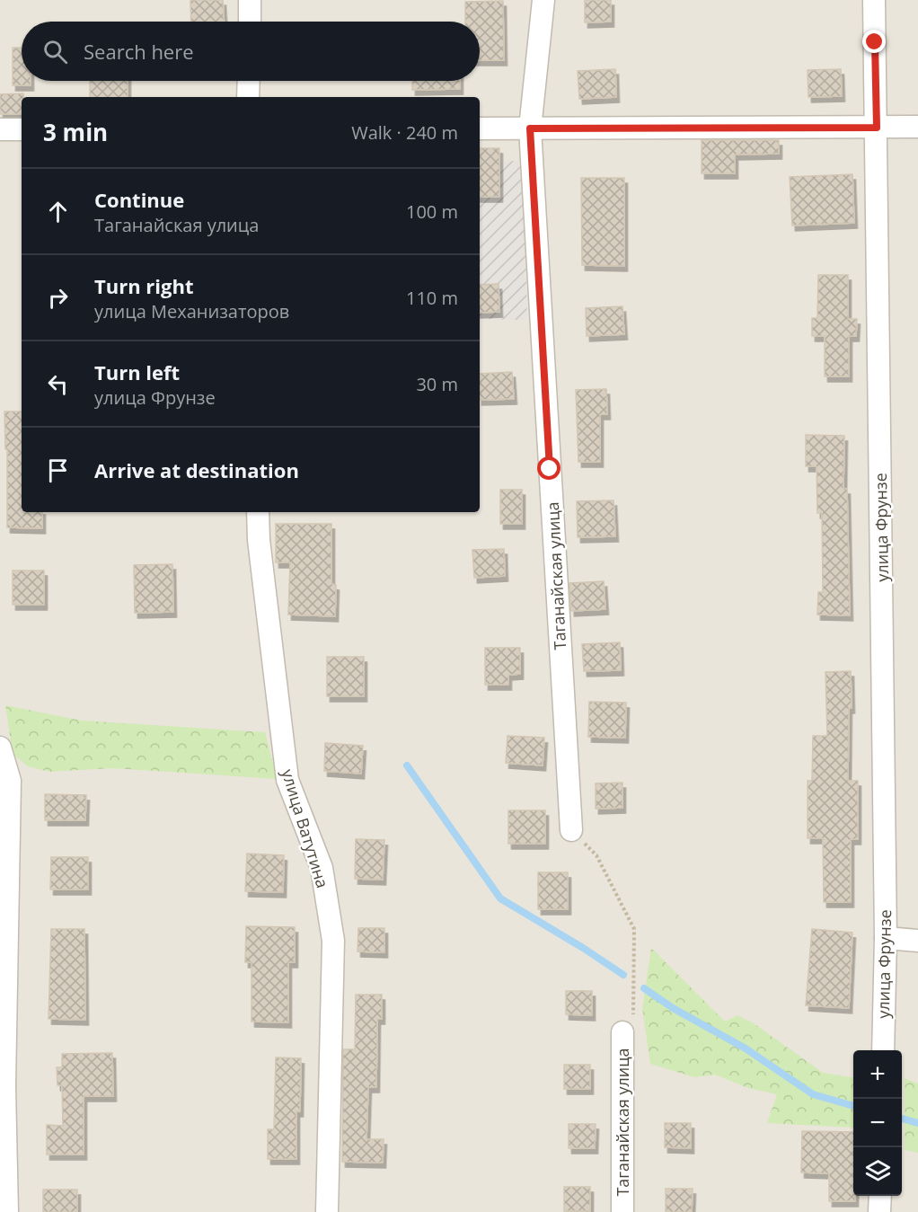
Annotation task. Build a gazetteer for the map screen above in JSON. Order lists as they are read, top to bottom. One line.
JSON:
{"streets":{"street":["улица Фрунзе","Таганайская улица","улица Ватутина"]},"page":{"search":"Search here","heading":["3 min","Walk · 240 m"],"list":[["Continue","Таганайская улица","100 m"],["Turn right","улица Механизаторов","110 m"],["Turn left","улица Фрунзе","30 m"],"Arrive at destination"],"map_buttons":["+","−"]}}
